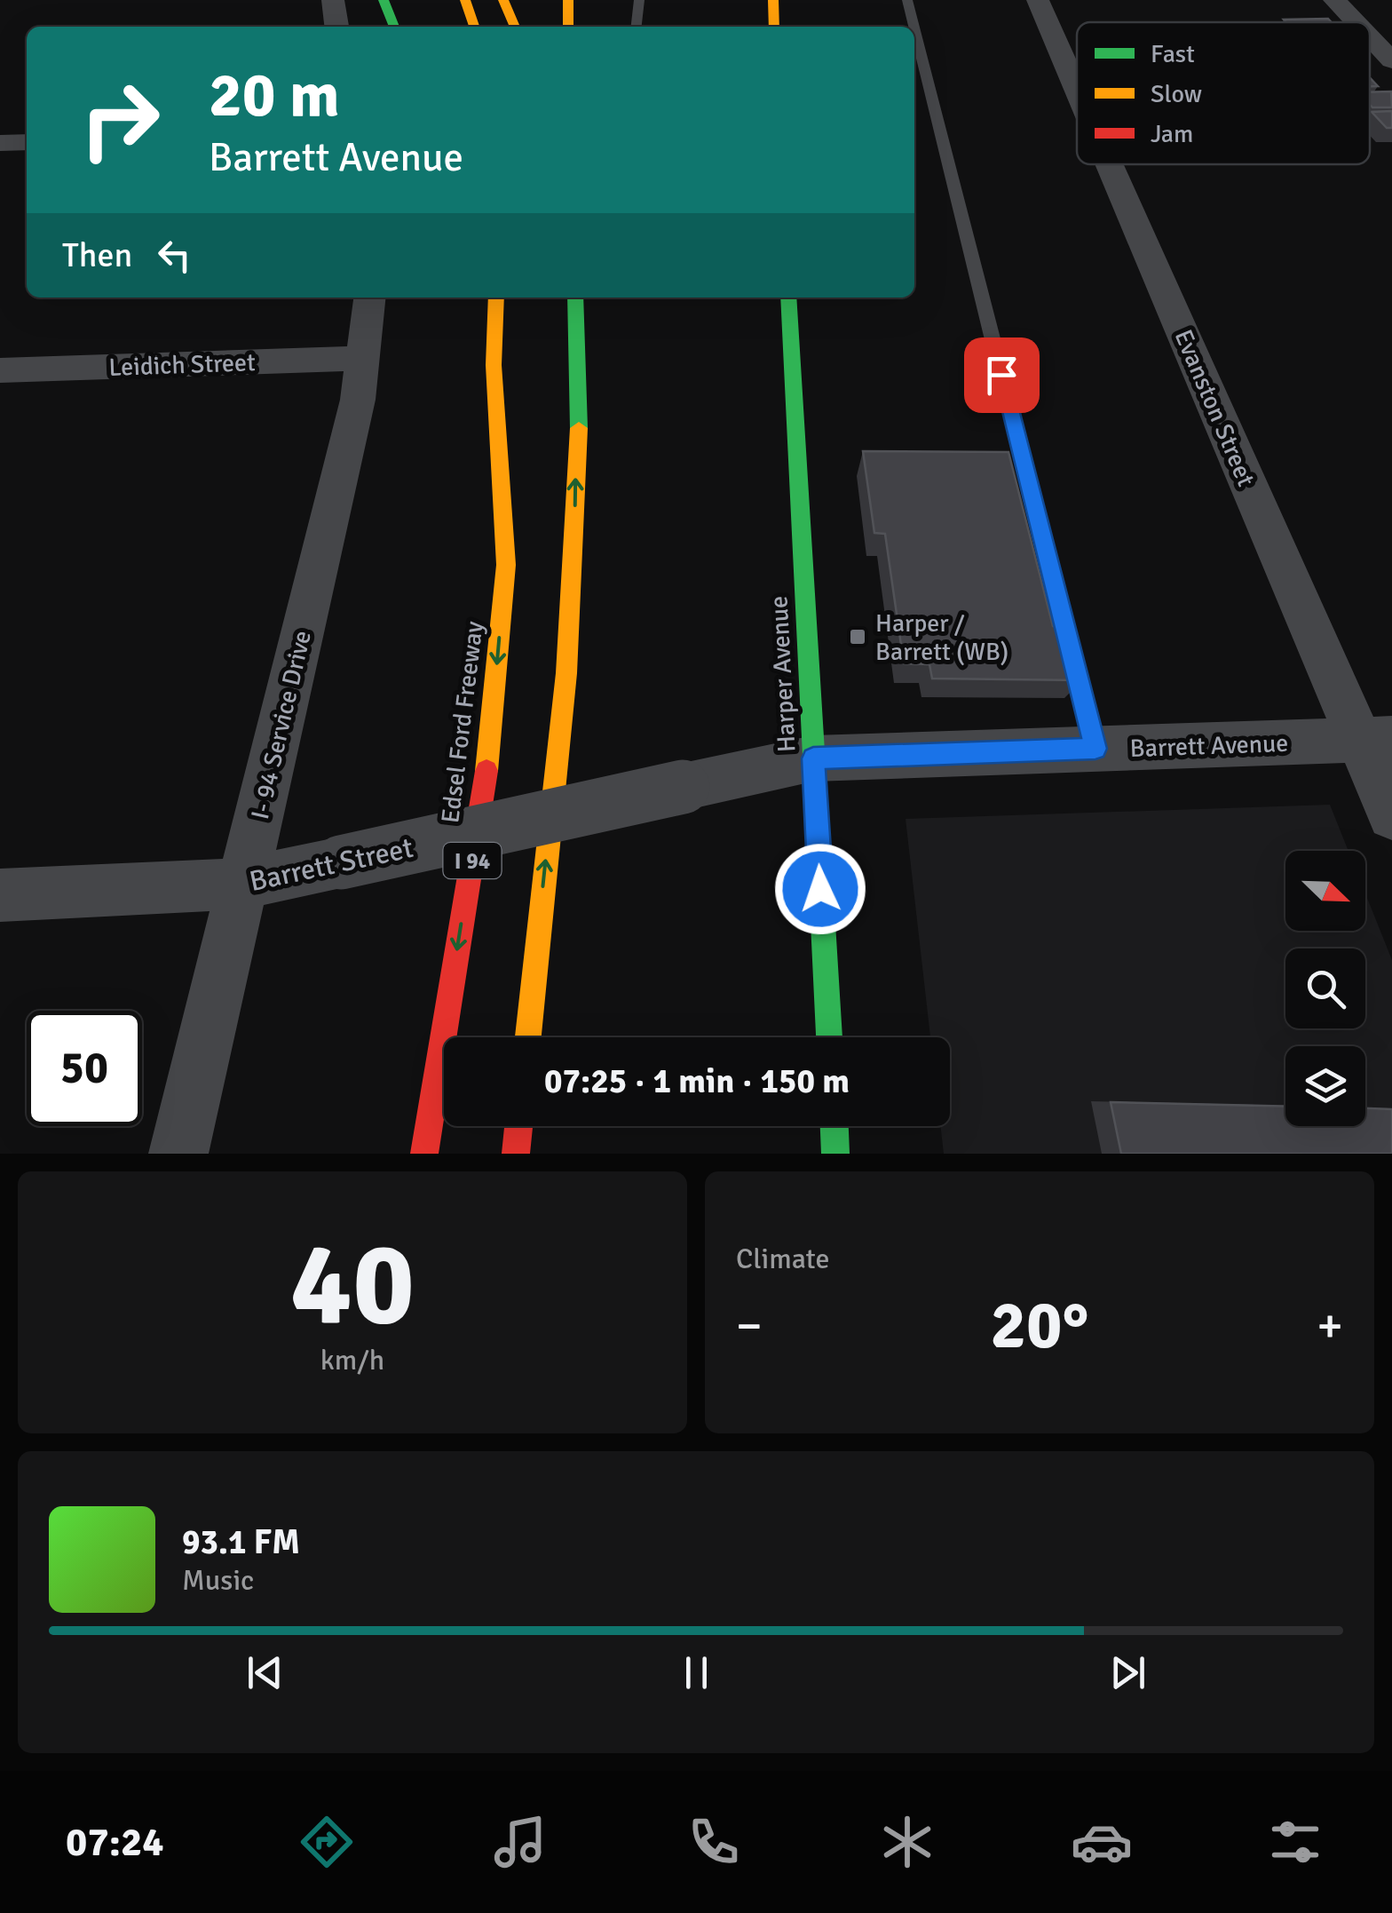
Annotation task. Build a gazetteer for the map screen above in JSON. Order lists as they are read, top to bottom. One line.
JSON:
{"streets":{"main road":["Harper Avenue","Edsel Ford Freeway","I 94"],"street":["Leidich Street","Evanston Street","I- 94 Service Drive","Barrett Avenue","Barrett Street"]},"crossings":[["Leidich Street","I- 94 Service Drive"],["Evanston Street","Barrett Avenue"],["Harper Avenue","Barrett Avenue"],["Harper Avenue","Barrett Street"],["I- 94 Service Drive","Barrett Street"],["Barrett Avenue","Barrett Street"]],"places":{"transit":["Harper / Barrett (WB)"]},"legend":["Fast","Slow","Jam"],"north":"bottom right","page":{"turn":["20 m","Barrett Avenue"],"then":"Then","limit":"50","trip":"07:25 · 1 min · 150 m","tile":[["40","km/h"],"Climate"],"heat":["−","20°","+"],"song":["93.1 FM","Music"],"tabs":"07:24"}}
